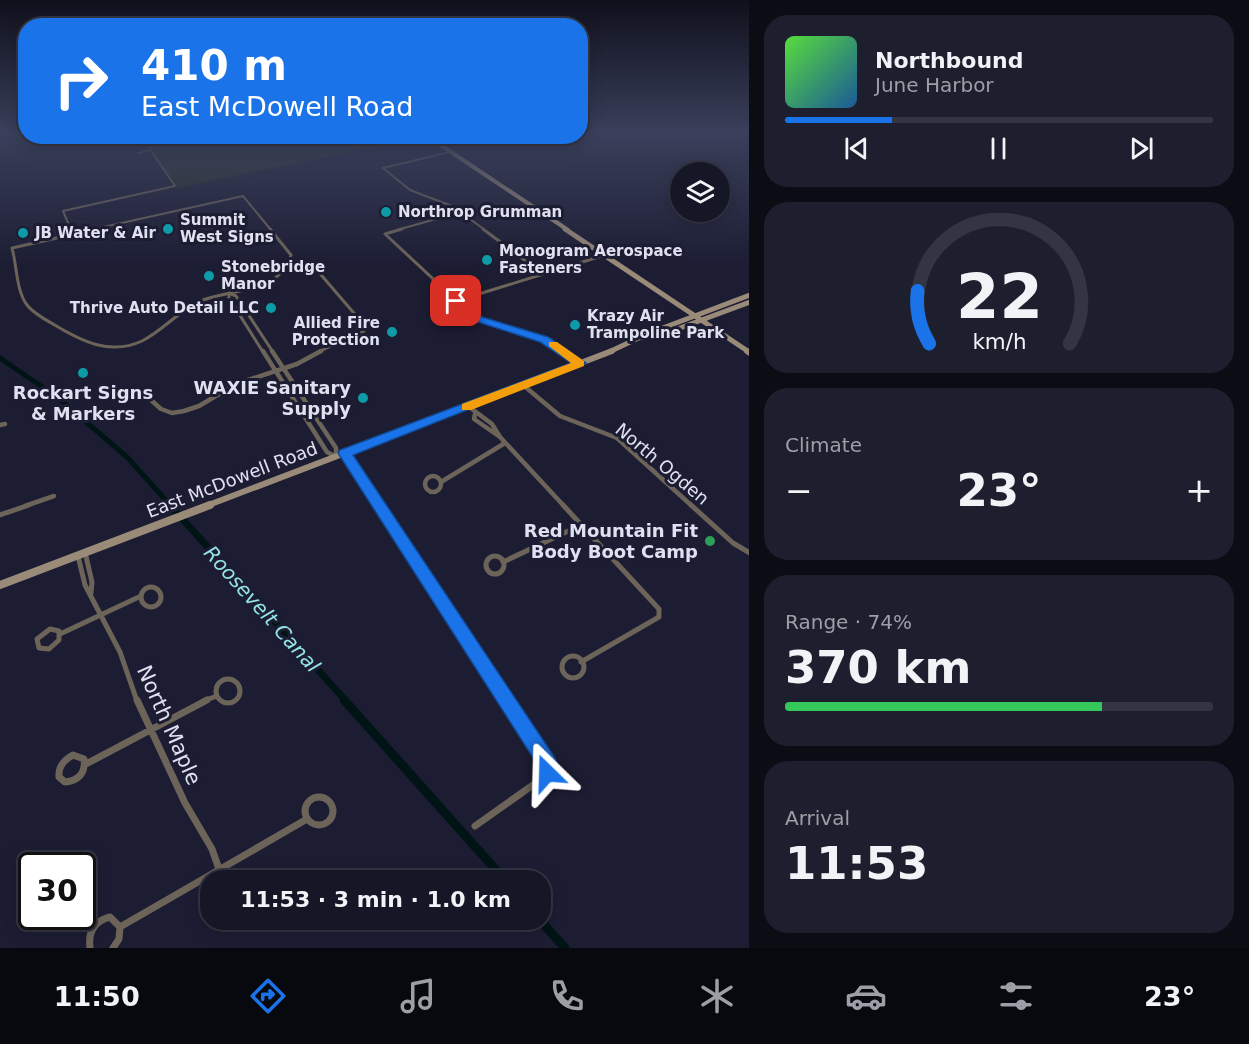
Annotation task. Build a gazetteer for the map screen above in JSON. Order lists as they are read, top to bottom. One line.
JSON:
{"streets":{"main road":["East McDowell Road"],"street":["North Ogden","North Maple"]},"crossings":[["North Ogden","East McDowell Road"],["East McDowell Road","North Maple"]],"water":["Roosevelt Canal"],"places":["Northrop Grumman","Summit West Signs","JB Water & Air","Monogram Aerospace Fasteners","Stonebridge Manor","Thrive Auto Detail LLC","Krazy Air Trampoline Park","Allied Fire Protection","Rockart Signs & Markers","WAXIE Sanitary Supply","Red Mountain Fit Body Boot Camp"],"page":{"turn":["410 m","East McDowell Road"],"song":["Northbound","June Harbor"],"tile":["Climate",["Range · 74%","370 km"],["Arrival","11:53"]],"heat":["−","23°","+"],"limit":"30","trip":"11:53 · 3 min · 1.0 km","tabs":["11:50","23°"],"gauge":["22","km/h"]}}
